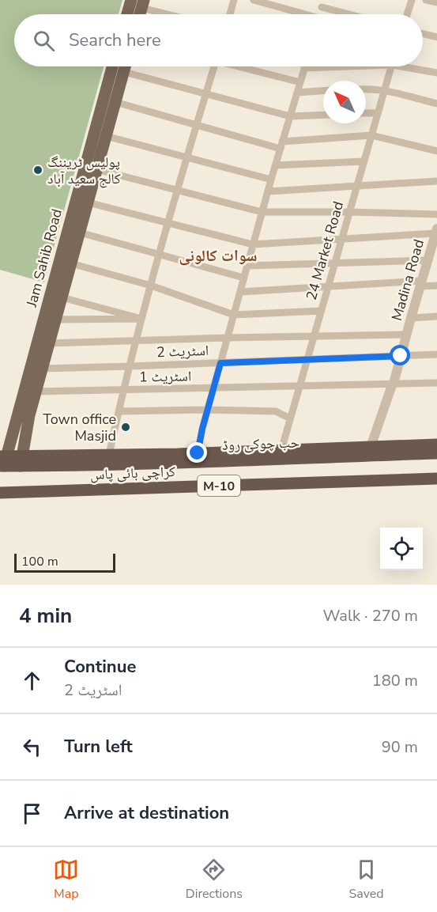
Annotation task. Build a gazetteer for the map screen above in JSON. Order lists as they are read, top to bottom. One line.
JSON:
{"streets":{"highway":["حب چوکی روڈ","کراچی بائی پاس","M-10"],"main road":["Jam Sahib Road"],"street":["24 Market Road","Madina Road","اسٹریٹ 2","اسٹریٹ 1"]},"crossings":[["24 Market Road","اسٹریٹ 2"],["24 Market Road","اسٹریٹ 1"],["24 Market Road","حب چوکی روڈ"],["Jam Sahib Road","اسٹریٹ 2"],["Jam Sahib Road","اسٹریٹ 1"],["Jam Sahib Road","حب چوکی روڈ"],["Madina Road","اسٹریٹ 2"],["Madina Road","اسٹریٹ 1"],["Madina Road","حب چوکی روڈ"]],"districts":["سوات کالونی"],"places":["پولیس ٹریننگ کالج سعید آباد","Town office Masjid"],"scale_bar":"100 m","north":"top left","page":{"search":"Search here","scale":"100 m","heading":["4 min","Walk · 270 m"],"list":[["Continue","اسٹریٹ 2","180 m"],["Turn left","90 m"],"Arrive at destination"],"nav":["Map","Directions","Saved"]}}
